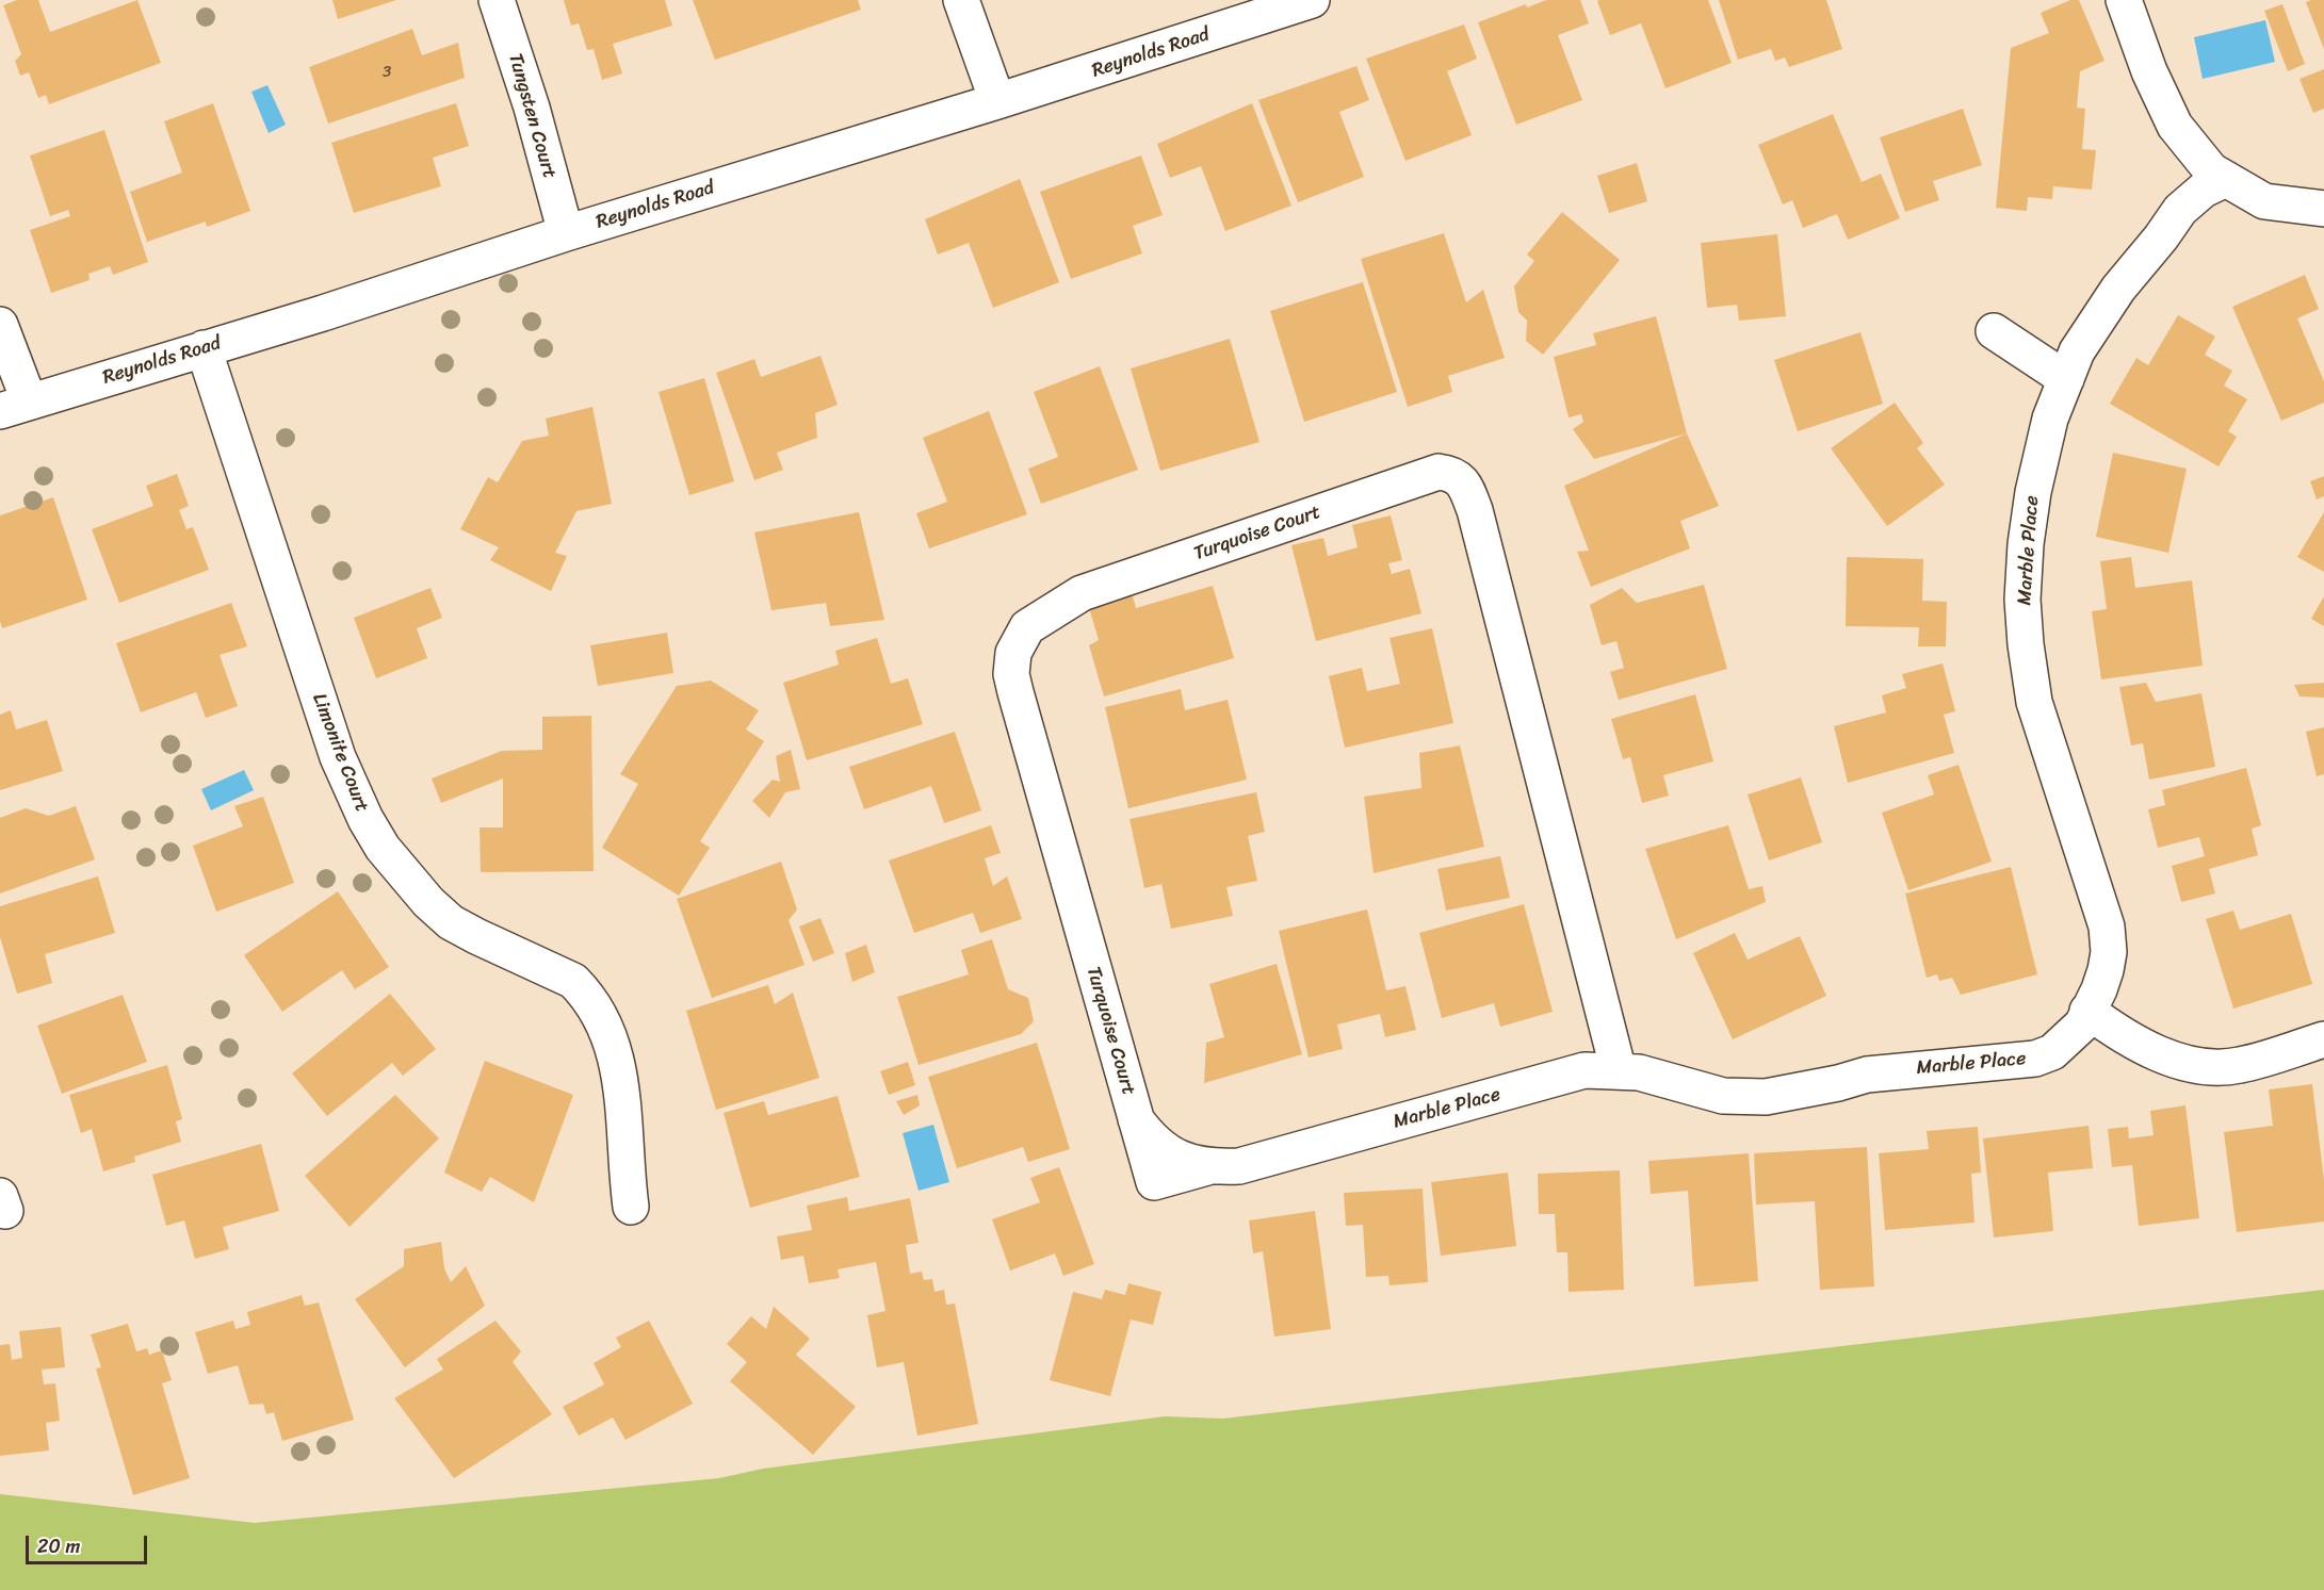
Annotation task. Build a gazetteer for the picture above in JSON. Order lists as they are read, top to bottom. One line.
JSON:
{"streets":{"street":["Reynolds Road","Tungsten Court","Turquoise Court","Marble Place","Limonite Court"]},"crossings":[["Reynolds Road","Tungsten Court"],["Reynolds Road","Limonite Court"],["Turquoise Court","Marble Place"]],"house_numbers":["3"],"scale_bar":"20 m"}
